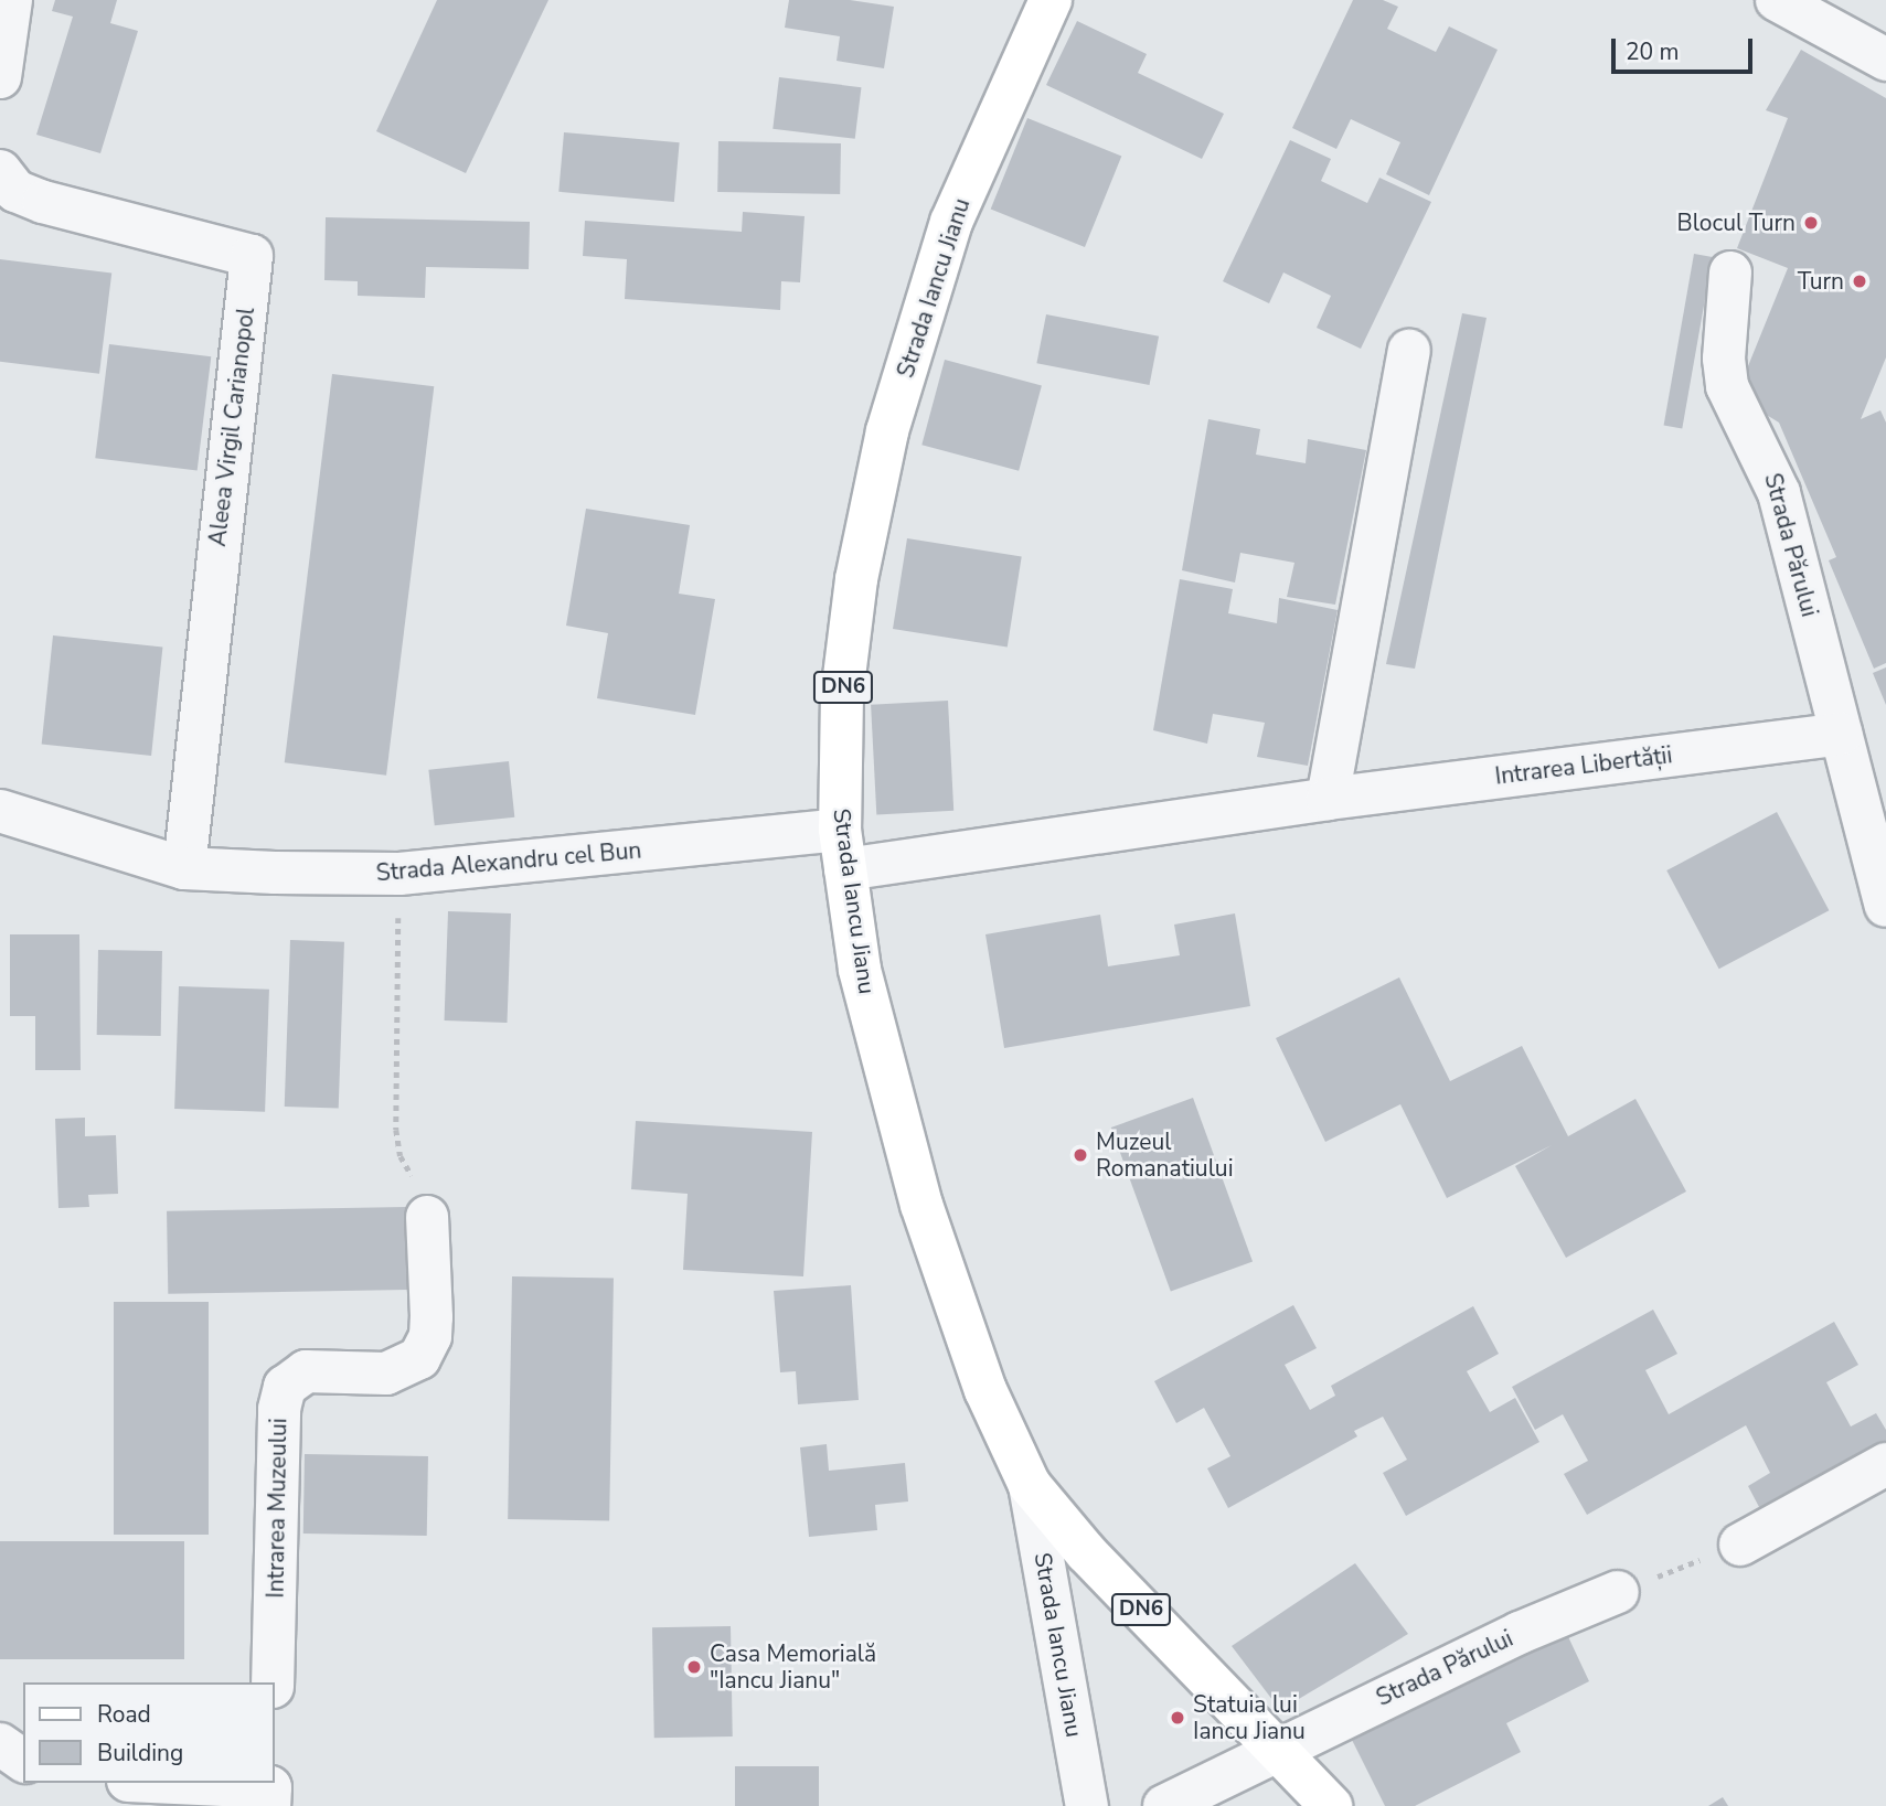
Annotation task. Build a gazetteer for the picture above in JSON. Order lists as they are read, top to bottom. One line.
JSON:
{"streets":{"main road":["Strada Iancu Jianu","DN6"],"street":["Aleea Virgil Carianopol","Strada Părului","Intrarea Libertății","Strada Alexandru cel Bun","Intrarea Muzeului"]},"crossings":[["Strada Iancu Jianu","Strada Părului"],["Strada Iancu Jianu","Intrarea Libertății"],["Strada Iancu Jianu","Strada Alexandru cel Bun"],["Aleea Virgil Carianopol","Strada Alexandru cel Bun"],["Strada Părului","Intrarea Libertății"],["Intrarea Libertății","Strada Alexandru cel Bun"]],"places":["Blocul Turn","Turn","Muzeul Romanatiului","Casa Memorială \"Iancu Jianu\"","Statuia lui Iancu Jianu"],"legend":["Road","Building"],"scale_bar":"20 m"}
